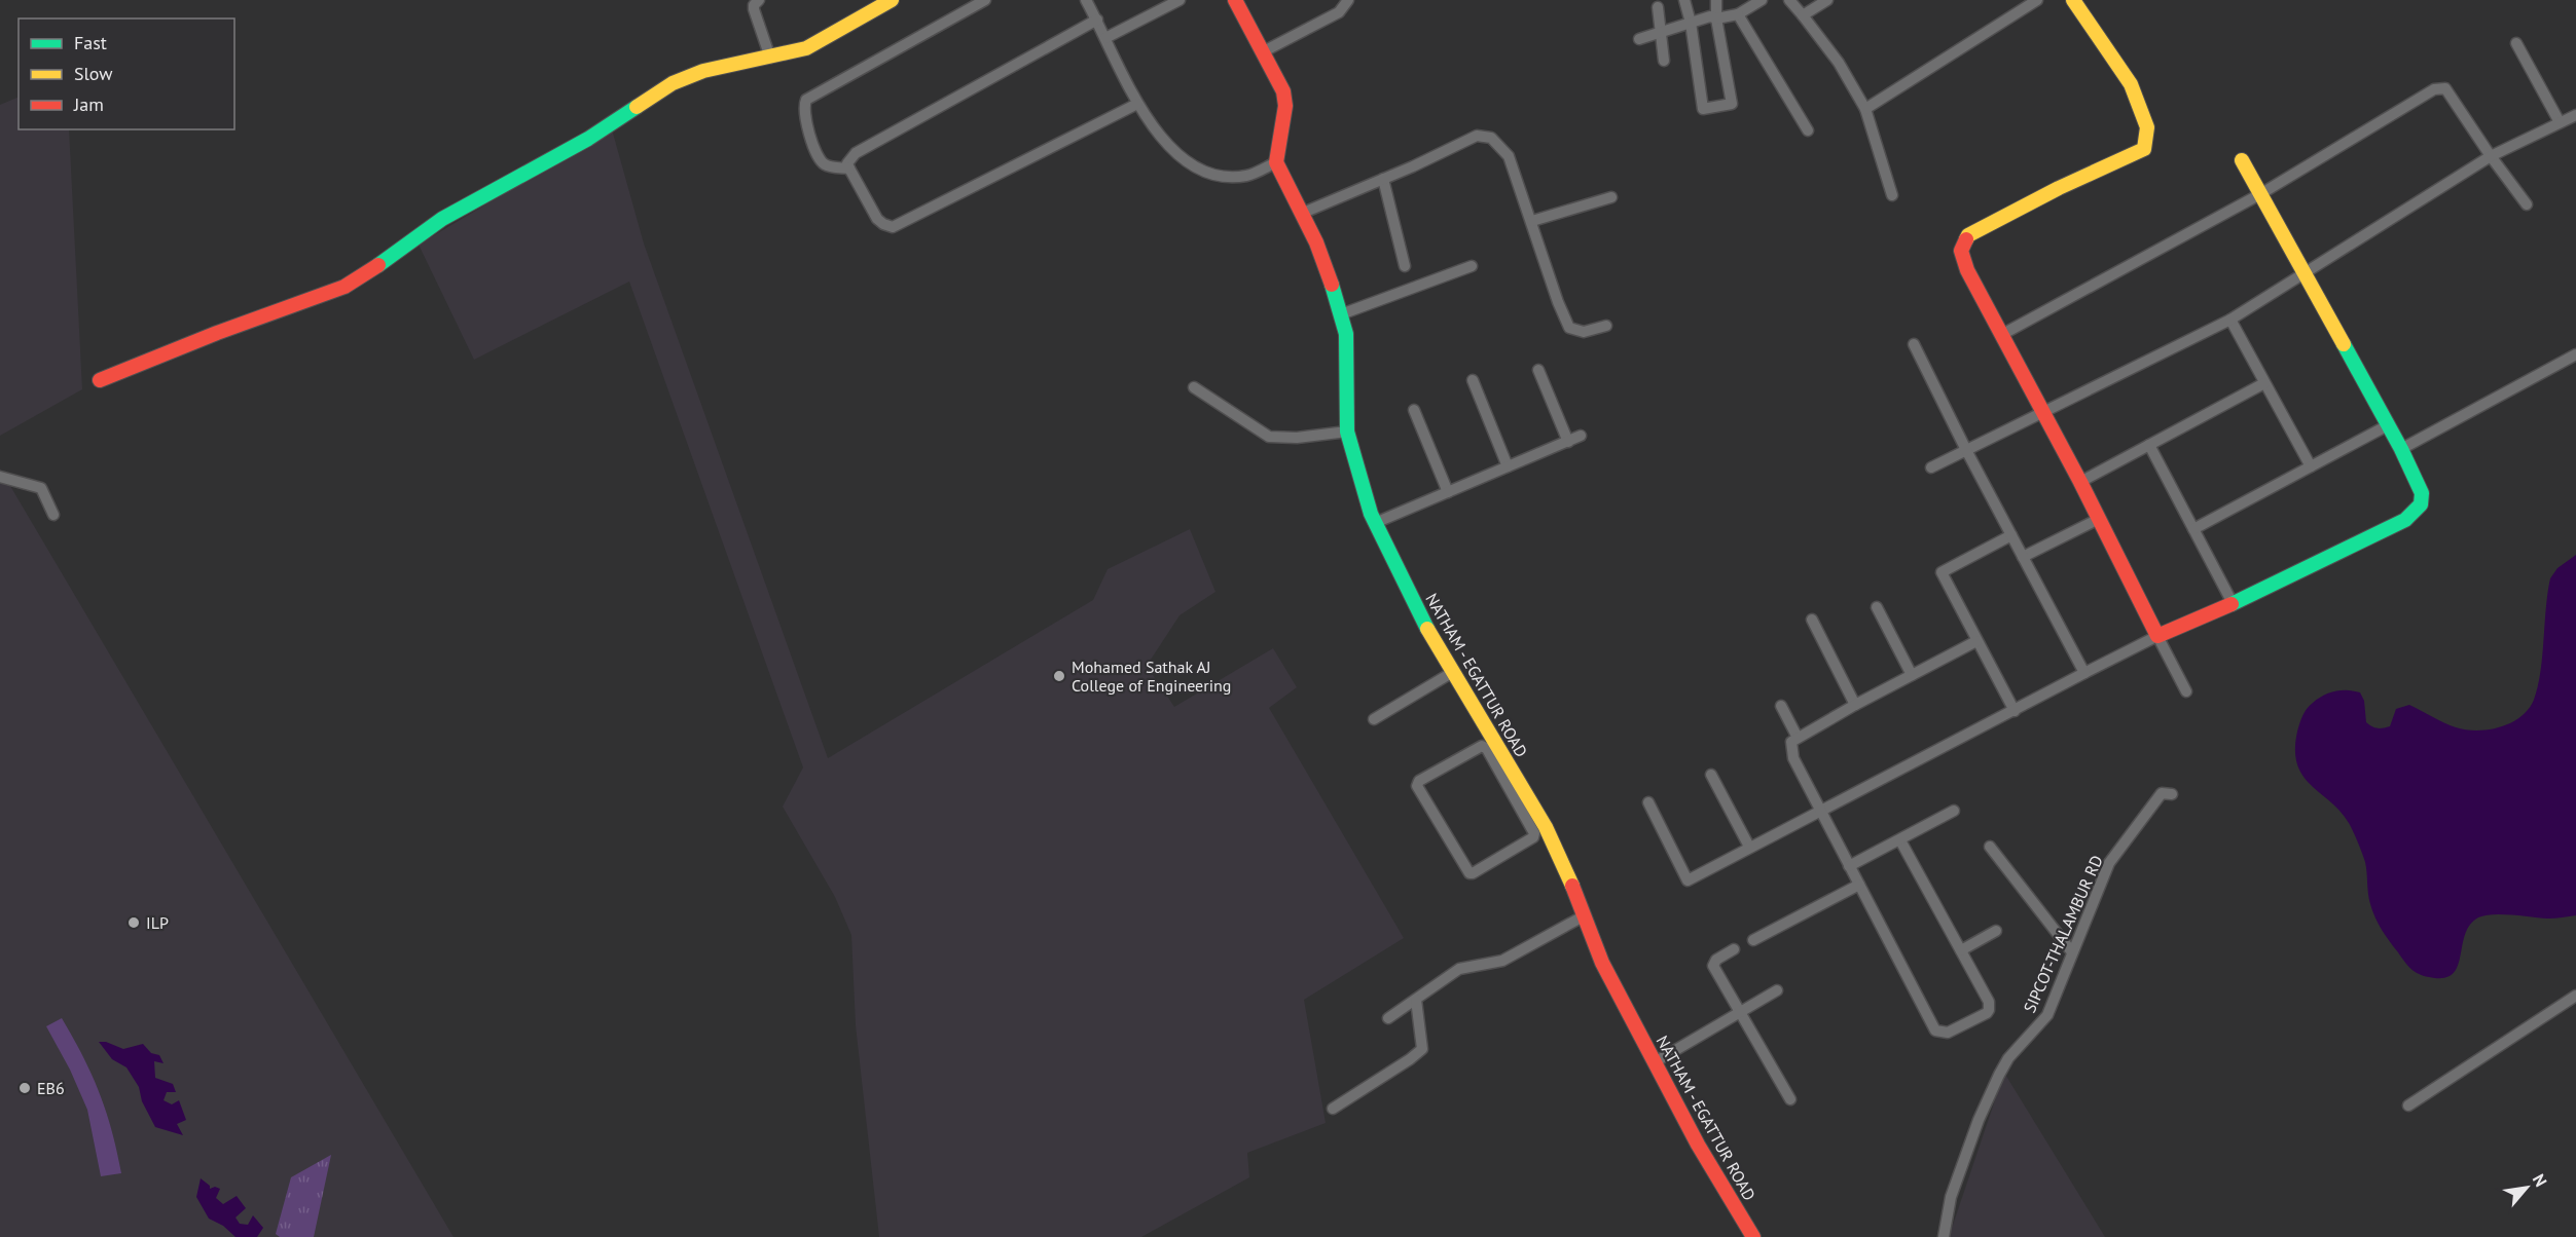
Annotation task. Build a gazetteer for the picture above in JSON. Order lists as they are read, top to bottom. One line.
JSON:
{"streets":{"street":["NATHAM - EGATTUR ROAD","SIPCOT-THALAMBUR RD"]},"places":["Mohamed Sathak AJ College of Engineering","ILP","EB6"],"legend":["Fast","Slow","Jam"],"north":"top right"}
